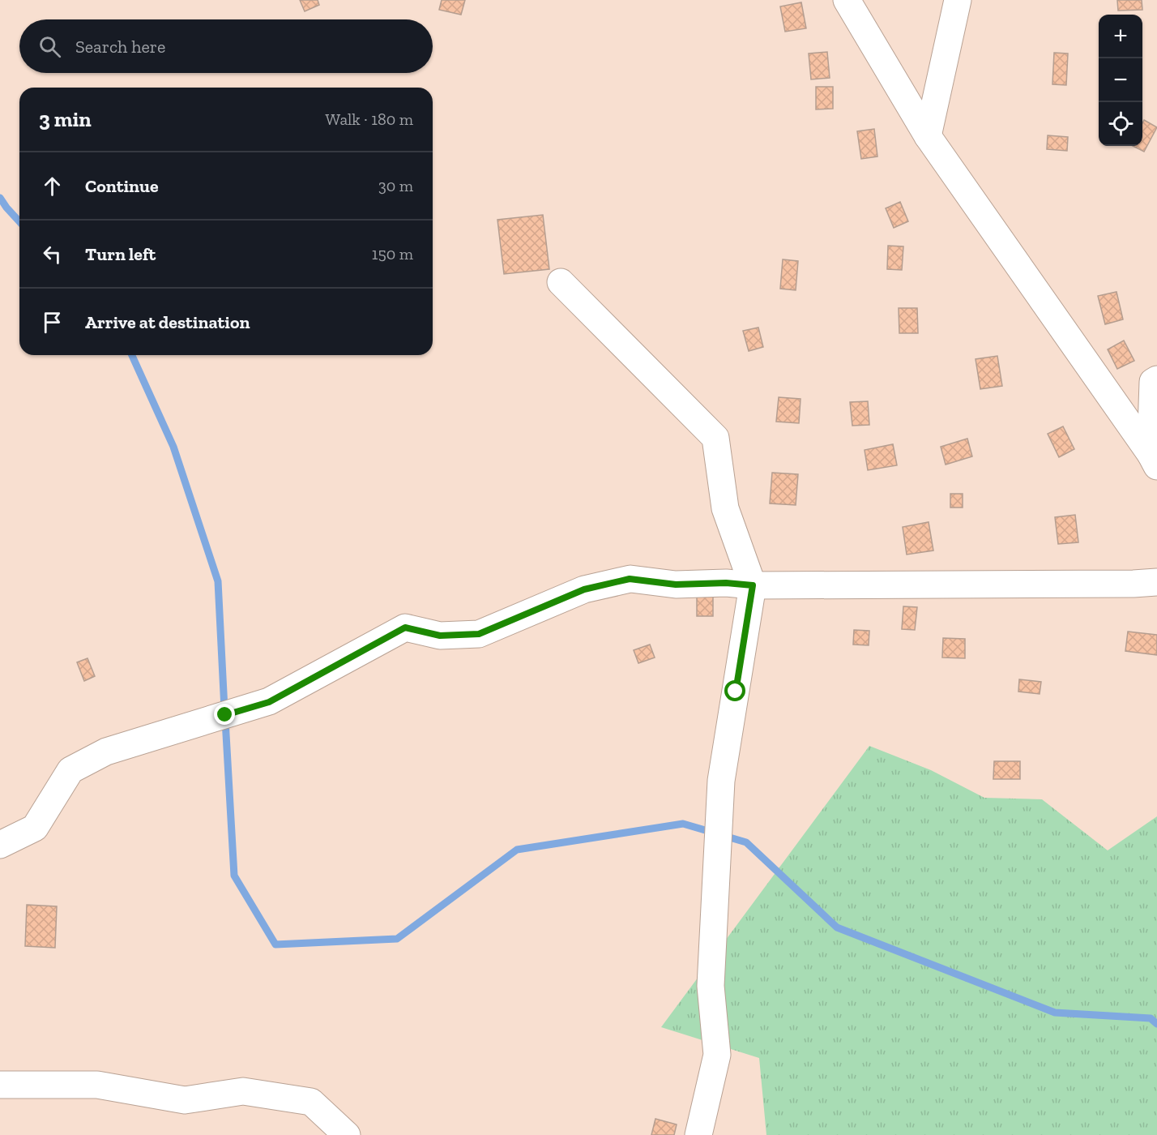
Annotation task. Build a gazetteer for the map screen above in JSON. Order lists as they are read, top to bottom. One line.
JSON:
{"page":{"map_buttons":["+","−"],"search":"Search here","heading":["3 min","Walk · 180 m"],"list":[["Continue","30 m"],["Turn left","150 m"],"Arrive at destination"]}}
